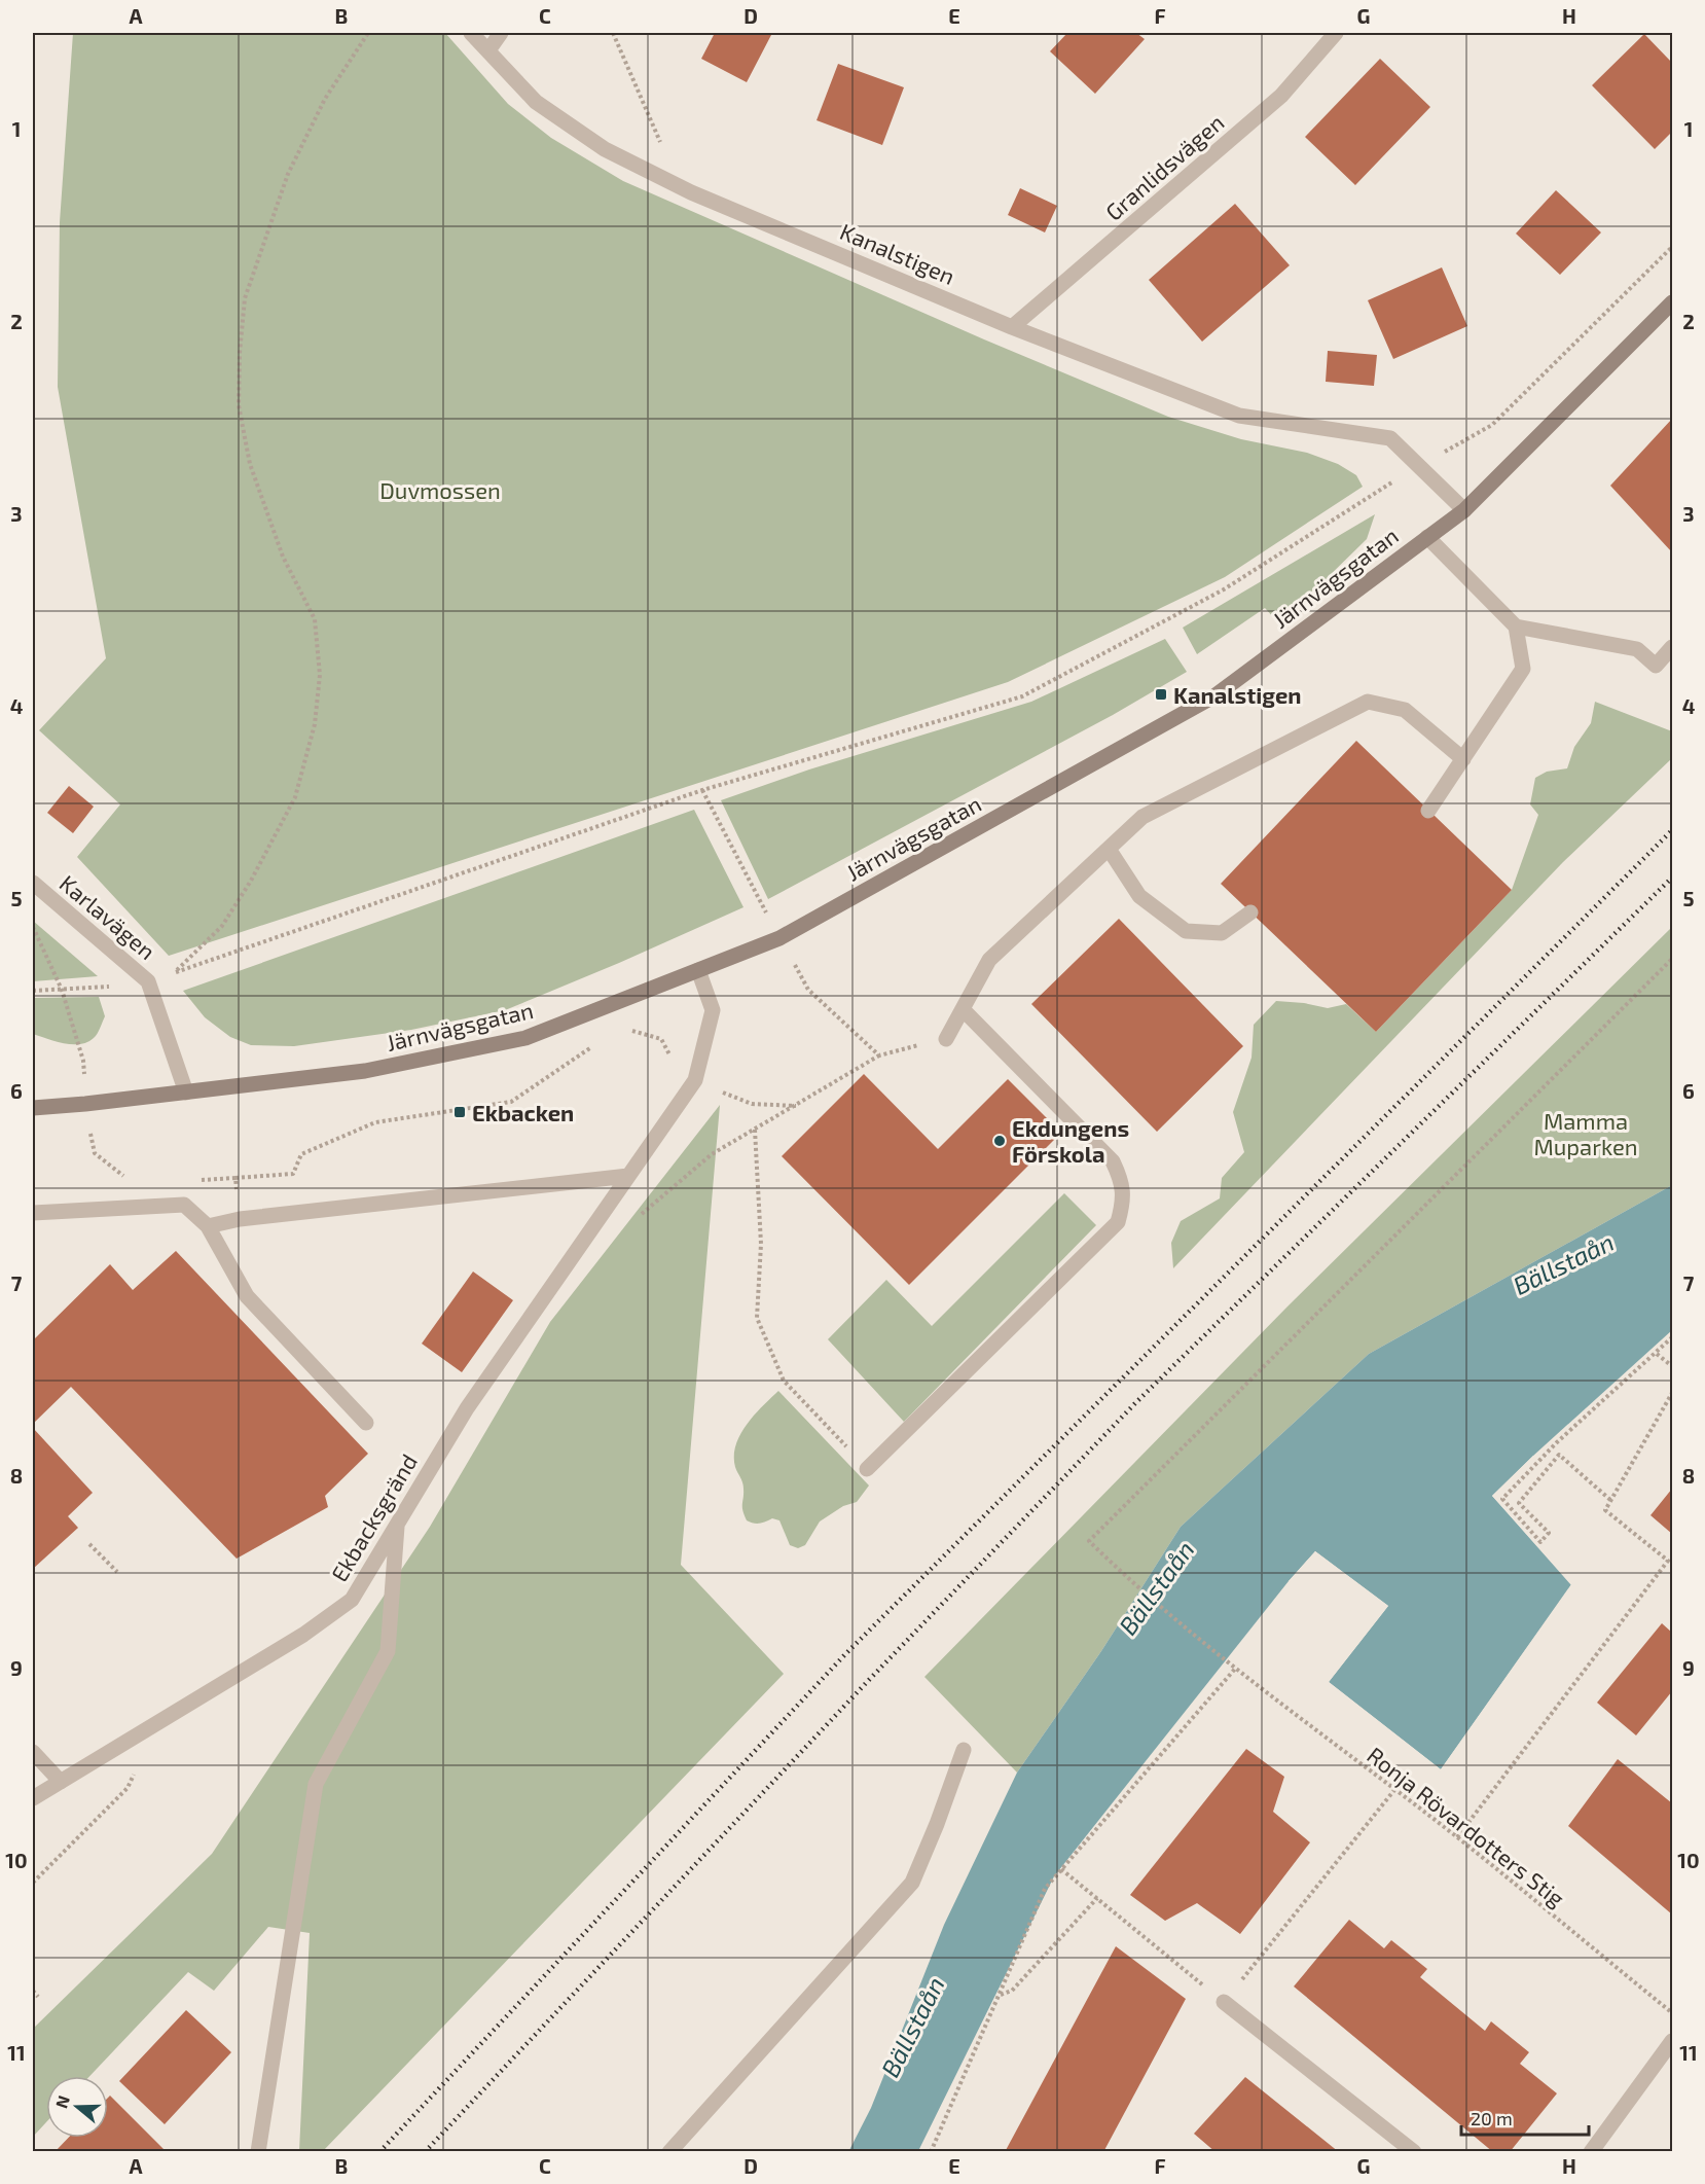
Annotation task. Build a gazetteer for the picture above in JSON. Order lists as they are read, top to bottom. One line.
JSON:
{"streets":{"street":["Granlidsvägen","Kanalstigen","Järnvägsgatan","Karlavägen","Ekbacksgränd"],"path":["Ronja Rövardotters Stig"]},"crossings":[["Granlidsvägen","Kanalstigen"],["Kanalstigen","Järnvägsgatan"],["Järnvägsgatan","Karlavägen"],["Järnvägsgatan","Ekbacksgränd"]],"water":["Bällstaån"],"parks":["Duvmossen","Mamma Muparken"],"places":{"transit":["Kanalstigen","Ekbacken"],"other":["Ekdungens Förskola"]},"scale_bar":"20 m","north":"left","grid":{"columns":["A","B","C","D","E","F","G","H"],"rows":["1","2","3","4","5","6","7","8","9","10","11"]}}
